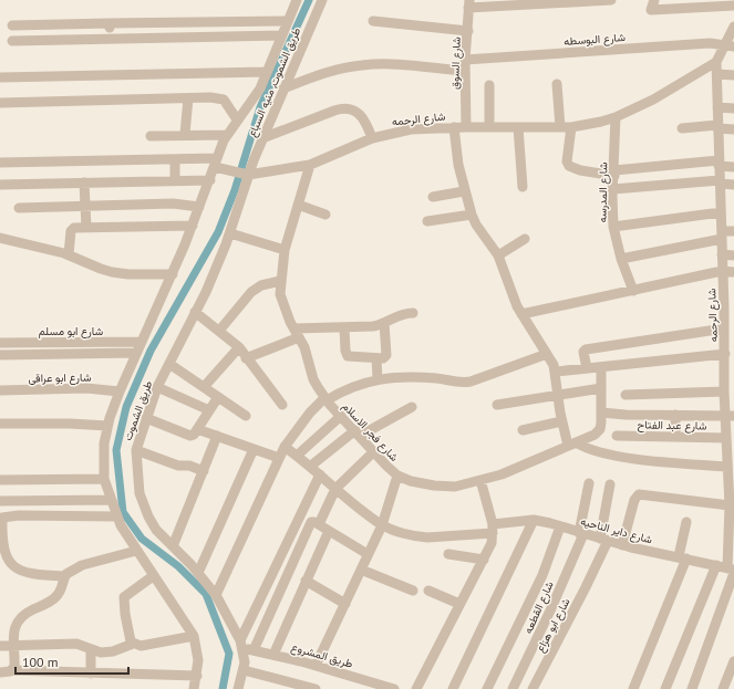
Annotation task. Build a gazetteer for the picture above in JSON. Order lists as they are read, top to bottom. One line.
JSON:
{"streets":{"street":["شارع البوسطه","شارع السوق","طريق الشموت, منيه السباع","شارع الرحمه","شارع المدرسه","شارع ابو مسلم","شارع ابو عراقى","طريق الشموت","شارع عبد الفتاح","شارع فجر الاسلام","شارع داير الناحيه","شارع القطعه","شارع ابو هزاع","طريق المشروع"]},"crossings":[["شارع البوسطه","شارع السوق"],["شارع البوسطه","شارع الرحمه"],["شارع السوق","شارع الرحمه"],["طريق الشموت, منيه السباع","شارع الرحمه"],["طريق الشموت, منيه السباع","طريق الشموت"],["شارع الرحمه","شارع المدرسه"],["شارع الرحمه","طريق الشموت"],["شارع الرحمه","شارع عبد الفتاح"],["شارع الرحمه","شارع فجر الاسلام"],["شارع الرحمه","شارع داير الناحيه"],["شارع ابو مسلم","طريق الشموت"],["شارع ابو عراقى","طريق الشموت"],["طريق الشموت","طريق المشروع"],["شارع داير الناحيه","شارع القطعه"],["شارع داير الناحيه","شارع ابو هزاع"]],"scale_bar":"100 m"}
